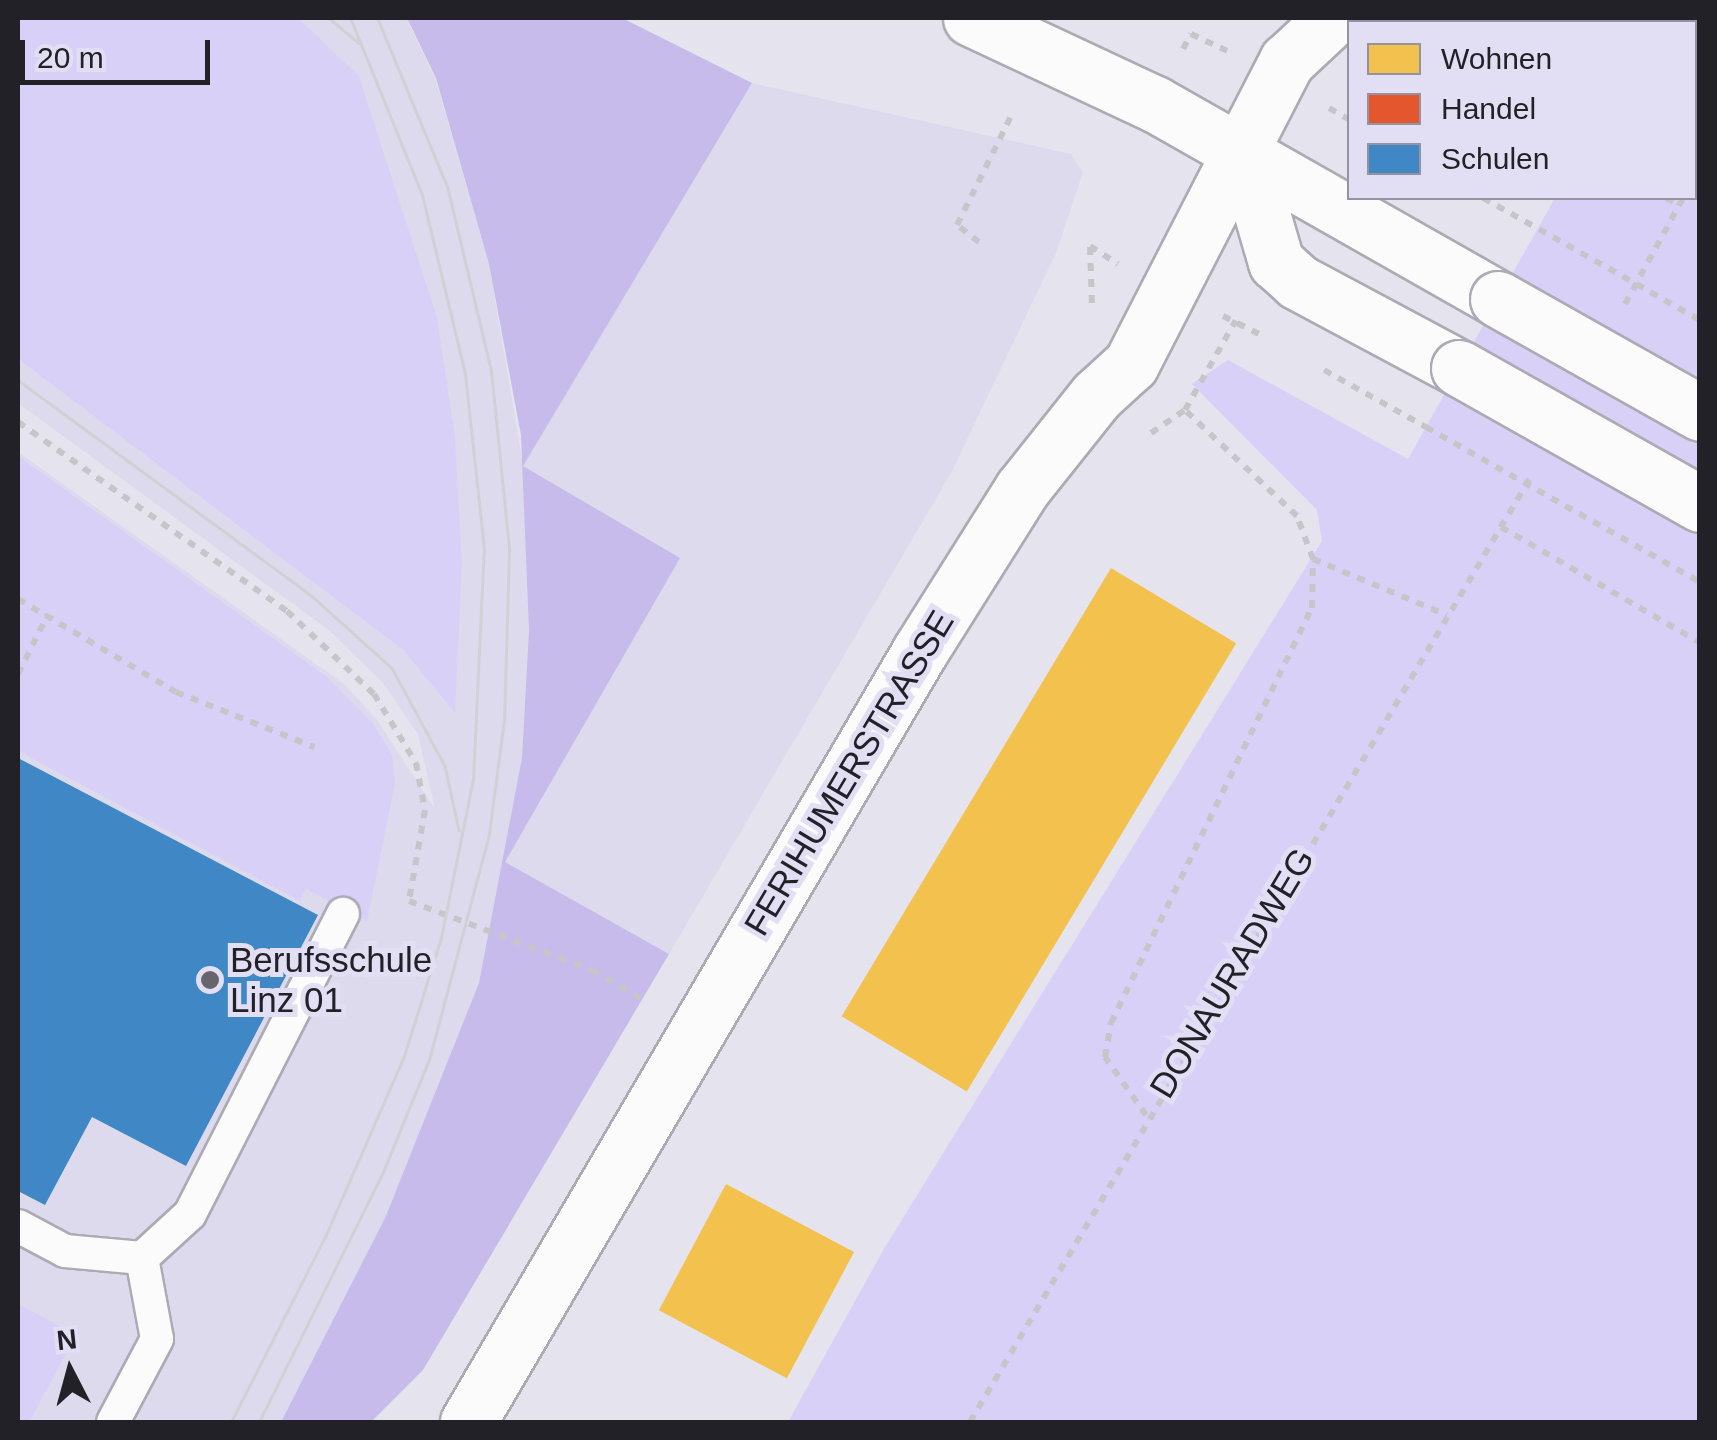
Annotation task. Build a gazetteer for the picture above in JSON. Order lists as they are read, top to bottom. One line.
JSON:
{"streets":{"street":["FERIHUMERSTRASSE"],"path":["DONAURADWEG"]},"places":["Berufsschule Linz 01"],"legend":["Wohnen","Handel","Schulen"],"scale_bar":"20 m","north":"top"}
